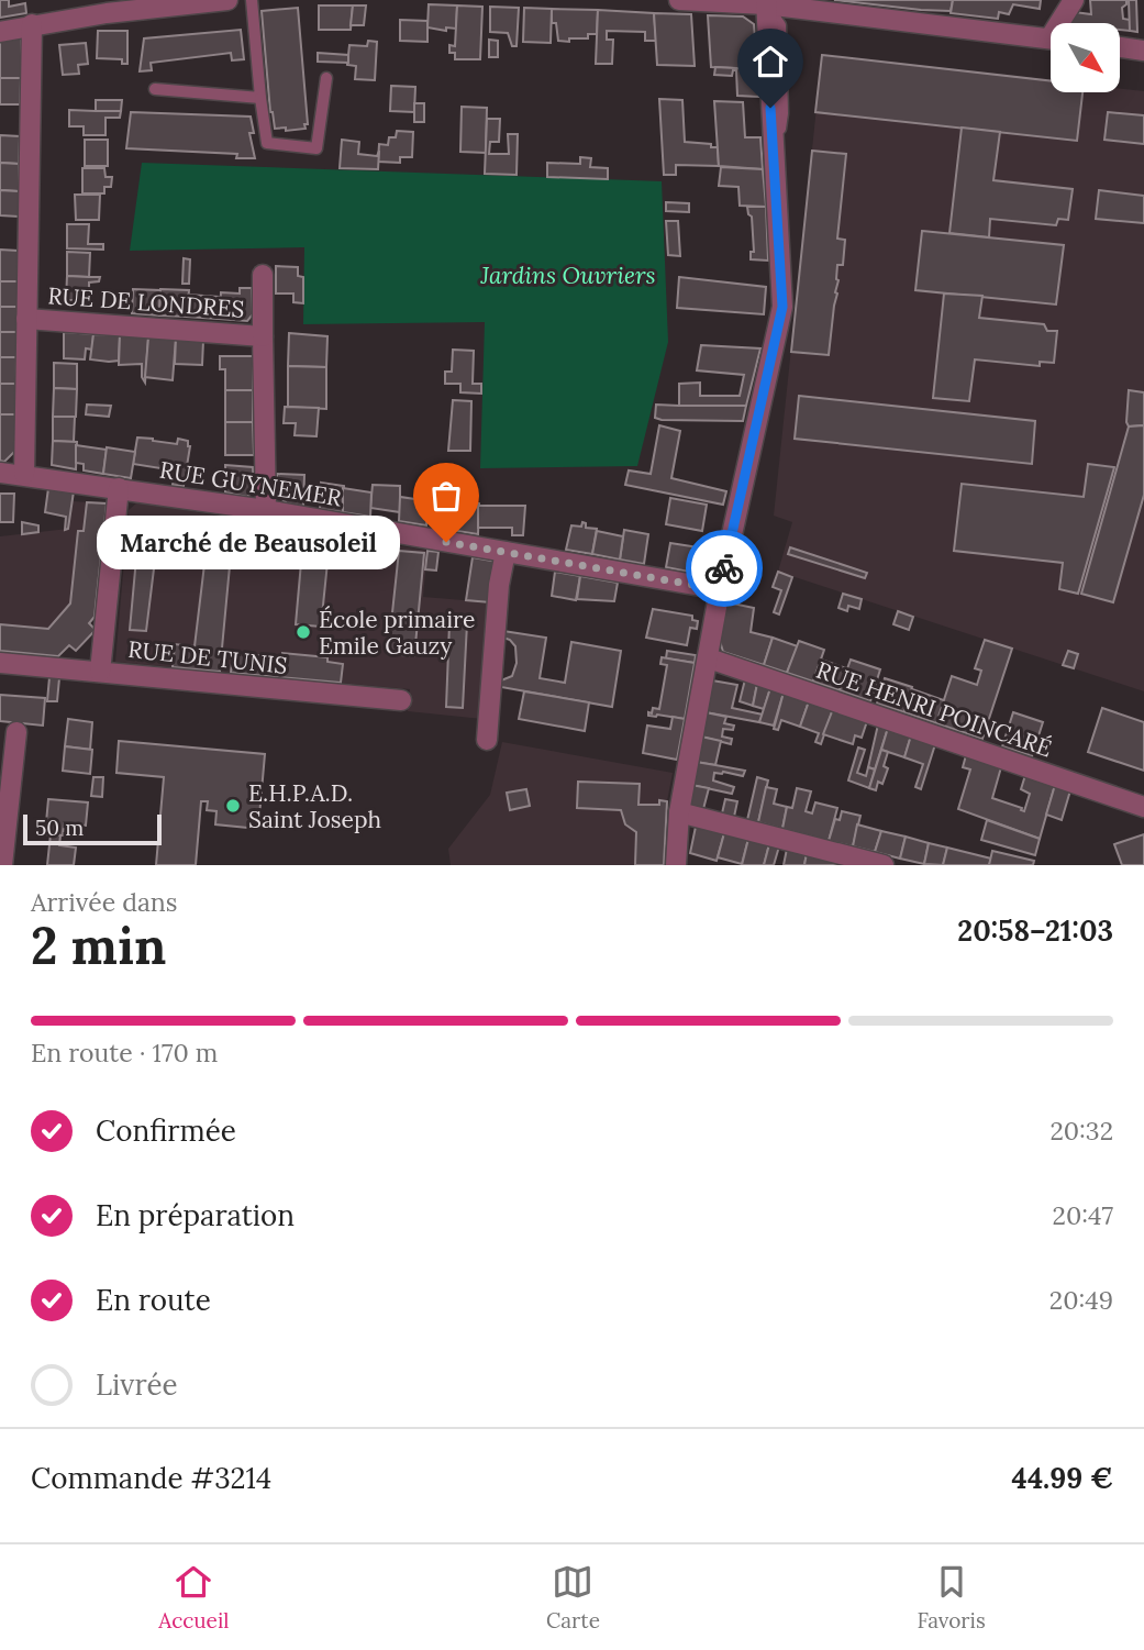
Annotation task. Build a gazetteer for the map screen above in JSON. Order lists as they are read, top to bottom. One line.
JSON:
{"streets":{"street":["RUE DE LONDRES","RUE GUYNEMER","RUE DE TUNIS","RUE HENRI POINCARÉ"]},"crossings":[["RUE DE LONDRES","RUE GUYNEMER"],["RUE GUYNEMER","RUE DE TUNIS"]],"parks":["Jardins Ouvriers"],"places":["Marché de Beausoleil","École primaire Emile Gauzy","E.H.P.A.D. Saint Joseph"],"scale_bar":"50 m","north":"bottom right","page":{"bubble":"Marché de Beausoleil","scale":"50 m","heading":["2 min","Arrivée dans","20:58–21:03"],"panel":["Commande #3214","44.99 €"],"bar":"En route · 170 m","list":[["Confirmée","20:32"],["En préparation","20:47"],["En route","20:49"],"Livrée"],"tabs":["Accueil","Carte","Favoris"]}}
